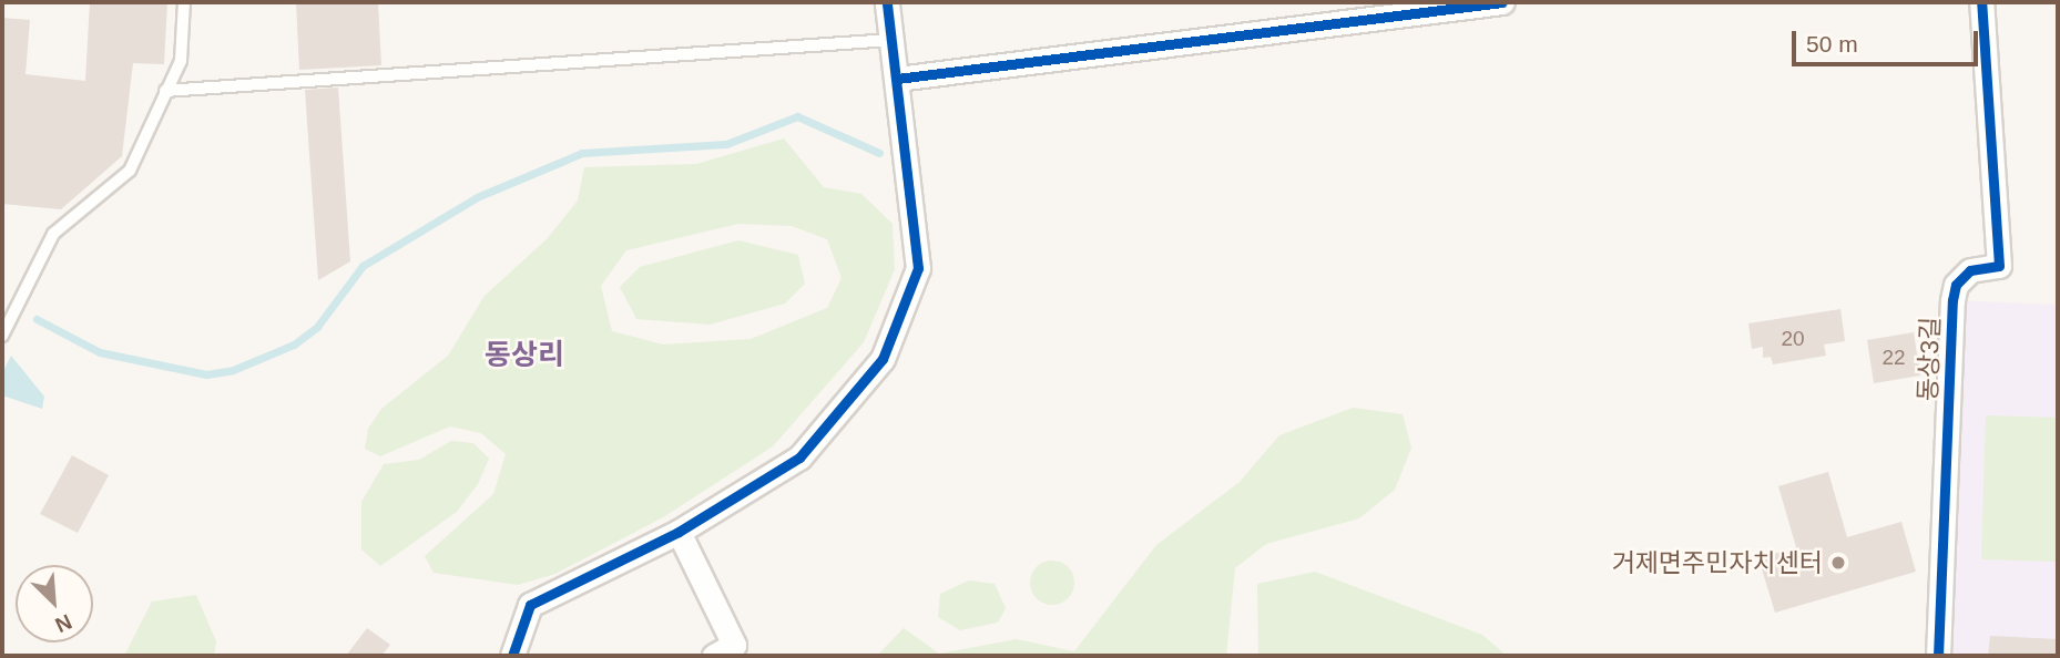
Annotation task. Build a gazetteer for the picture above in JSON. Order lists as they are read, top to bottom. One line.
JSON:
{"streets":{"street":["동상3길"]},"districts":["동상리"],"places":["거제면주민자치센터"],"house_numbers":["20","22"],"scale_bar":"50 m","north":"bottom right"}
